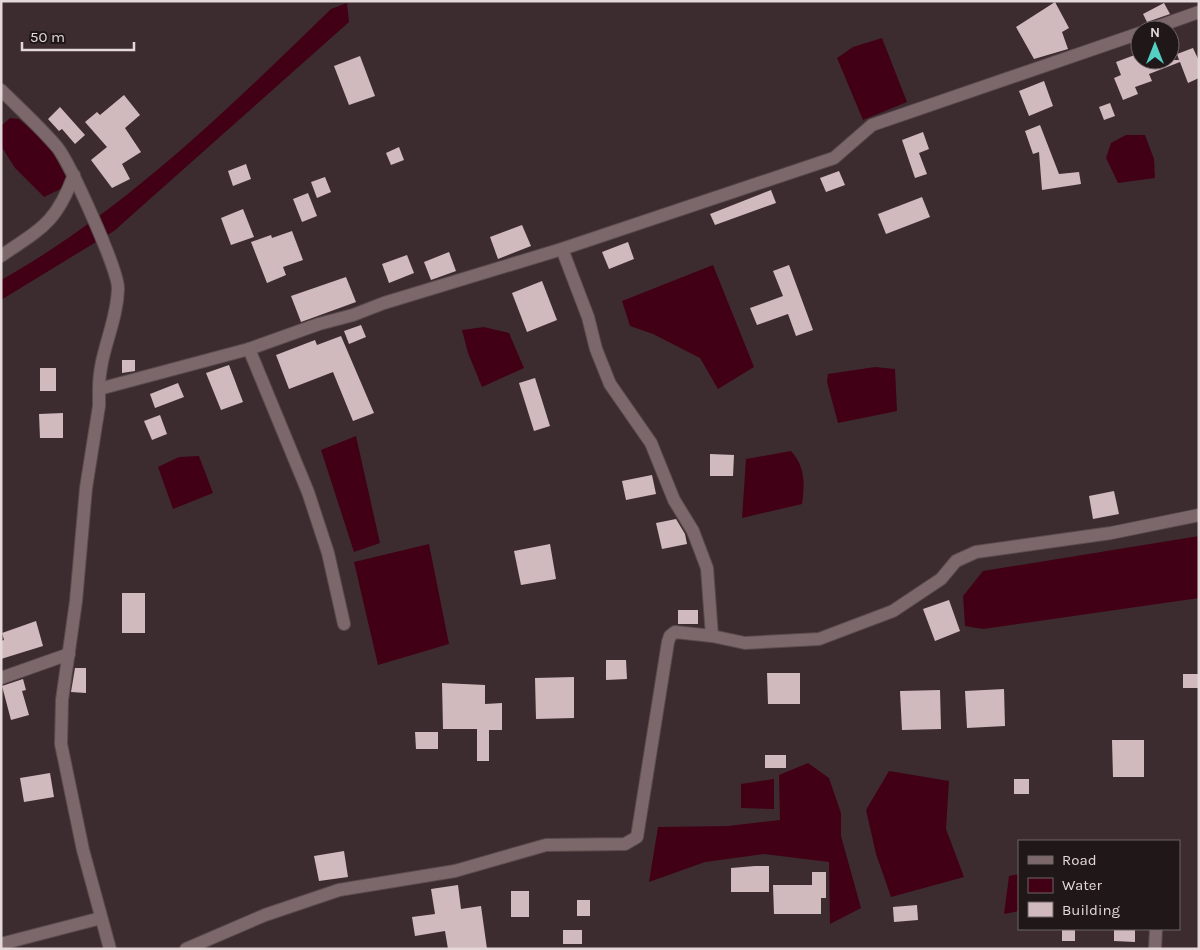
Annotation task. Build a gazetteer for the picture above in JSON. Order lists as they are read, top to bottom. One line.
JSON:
{"legend":["Road","Water","Building"],"scale_bar":"50 m","north":"top"}
